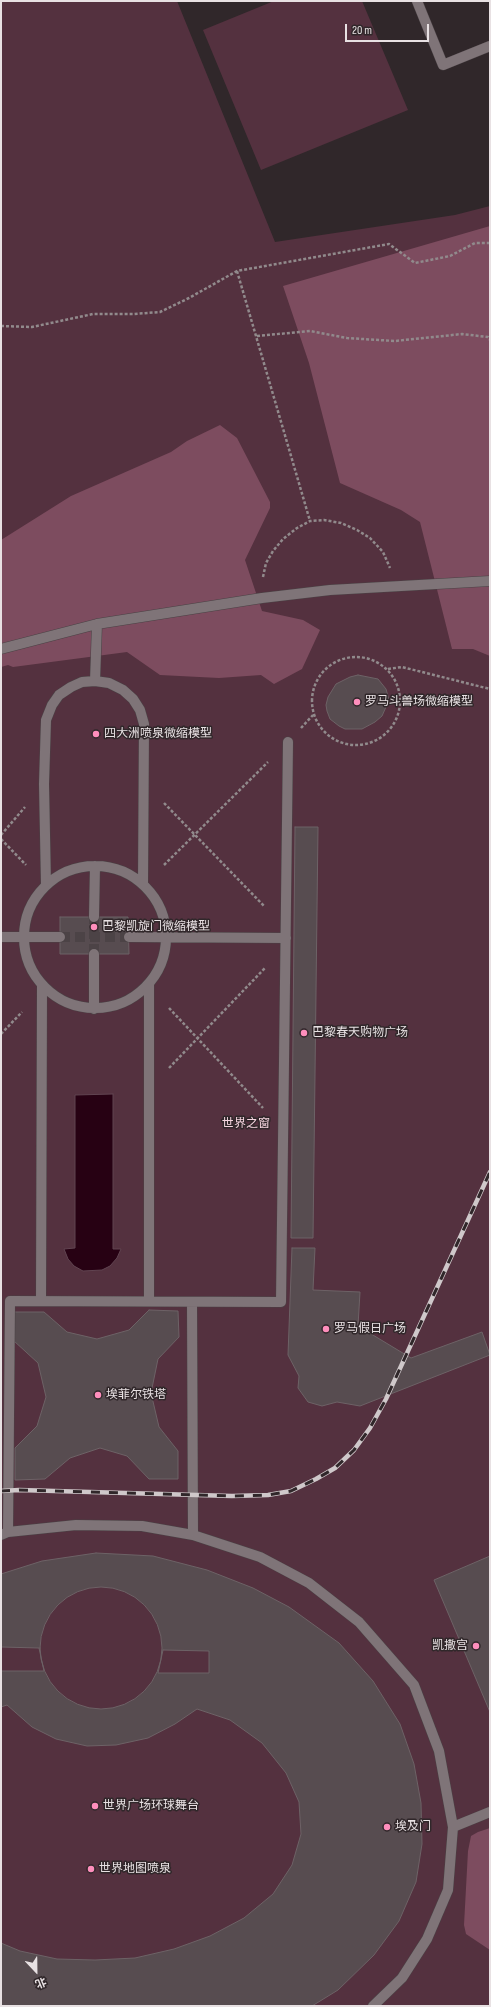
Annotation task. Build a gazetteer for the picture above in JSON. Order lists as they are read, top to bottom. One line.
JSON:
{"parks":["世界之窗"],"places":["罗马斗兽场微缩模型","四大洲喷泉微缩模型","巴黎凯旋门微缩模型","巴黎春天购物广场","罗马假日广场","埃菲尔铁塔","凯撒宫","世界广场环球舞台","埃及门","世界地图喷泉"],"scale_bar":"20 m","north":"bottom"}
